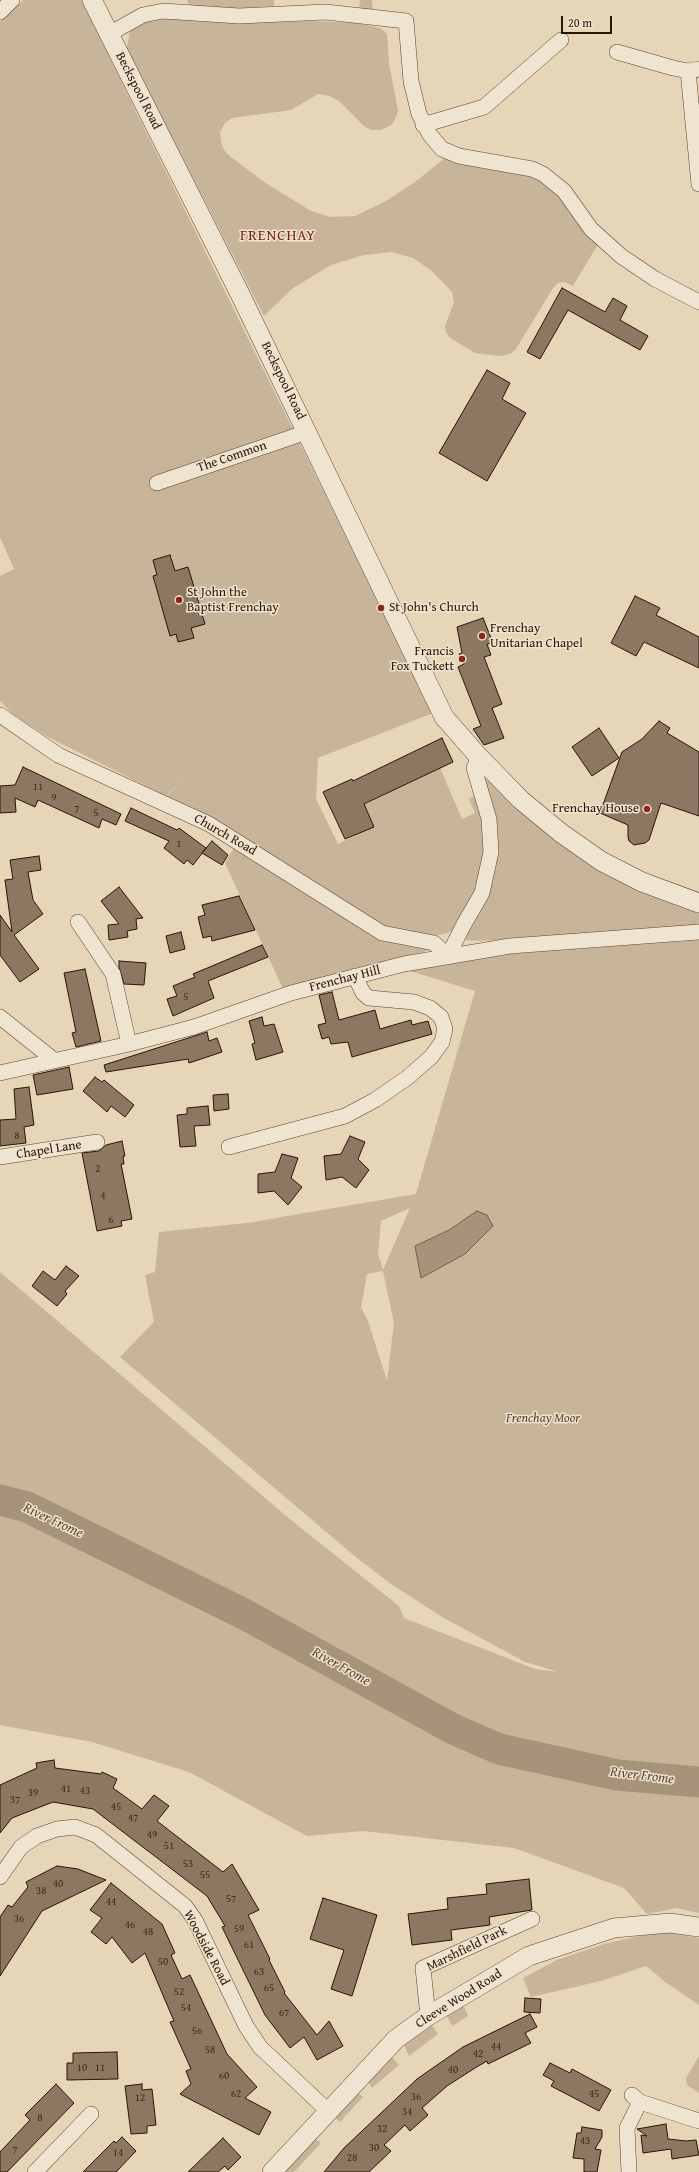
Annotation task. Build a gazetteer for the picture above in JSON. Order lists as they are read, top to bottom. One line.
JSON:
{"streets":{"street":["Beckspool Road","The Common","Church Road","Frenchay Hill","Chapel Lane","Woodside Road","Marshfield Park","Cleeve Wood Road"]},"crossings":[["Beckspool Road","The Common"],["Church Road","Frenchay Hill"],["Woodside Road","Cleeve Wood Road"],["Marshfield Park","Cleeve Wood Road"]],"districts":["FRENCHAY"],"water":["River Frome"],"parks":["Frenchay Moor"],"places":["St John the Baptist Frenchay","St John's Church","Frenchay Unitarian Chapel","Francis Fox Tuckett","Frenchay House"],"house_numbers":["11","9","7","5","1","5","8","2","4","6","41","43","39","37","45","47","49","51","53","55","40","38","57","44","36","46","59","48","61","50","63","65","52","54","67","56","44","58","42","10","11","40","60","62","45","36","12","34","8","32","43","30","7","14","28"],"scale_bar":"20 m"}
